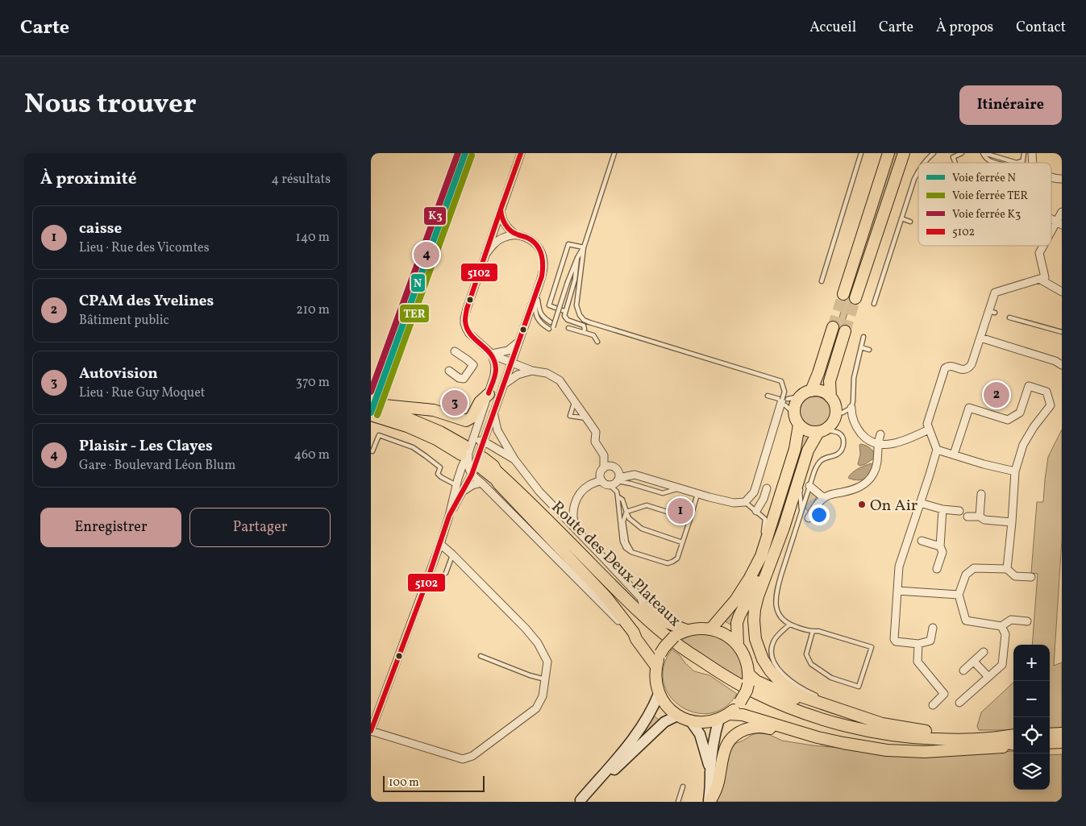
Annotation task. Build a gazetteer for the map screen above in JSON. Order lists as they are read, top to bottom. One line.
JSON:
{"streets":{"main road":["Route des Deux Plateaux"]},"places":["On Air"],"lines":["rail line N","rail line K3","transit line 5102","rail line TER"],"legend":["Voie ferrée N","Voie ferrée TER","Voie ferrée K3","5102"],"scale_bar":"100 m","page":{"header":"Carte","nav":["Accueil","Carte","À propos","Contact"],"title":"Nous trouver","buttons":["Itinéraire",["Enregistrer","Partager"]],"heading":["À proximité","4 résultats"],"list":[{"mark":"1","name":"caisse","note":"Lieu · Rue des Vicomtes","value":"140 m"},{"mark":"2","name":"CPAM des Yvelines","note":"Bâtiment public","value":"210 m"},{"mark":"3","name":"Autovision","note":"Lieu · Rue Guy Moquet","value":"370 m"},{"mark":"4","name":"Plaisir - Les Clayes","note":"Gare · Boulevard Léon Blum","value":"460 m"}],"pins":["4","2","3","1"],"map_buttons":["+","−"],"scale":"100 m"}}
